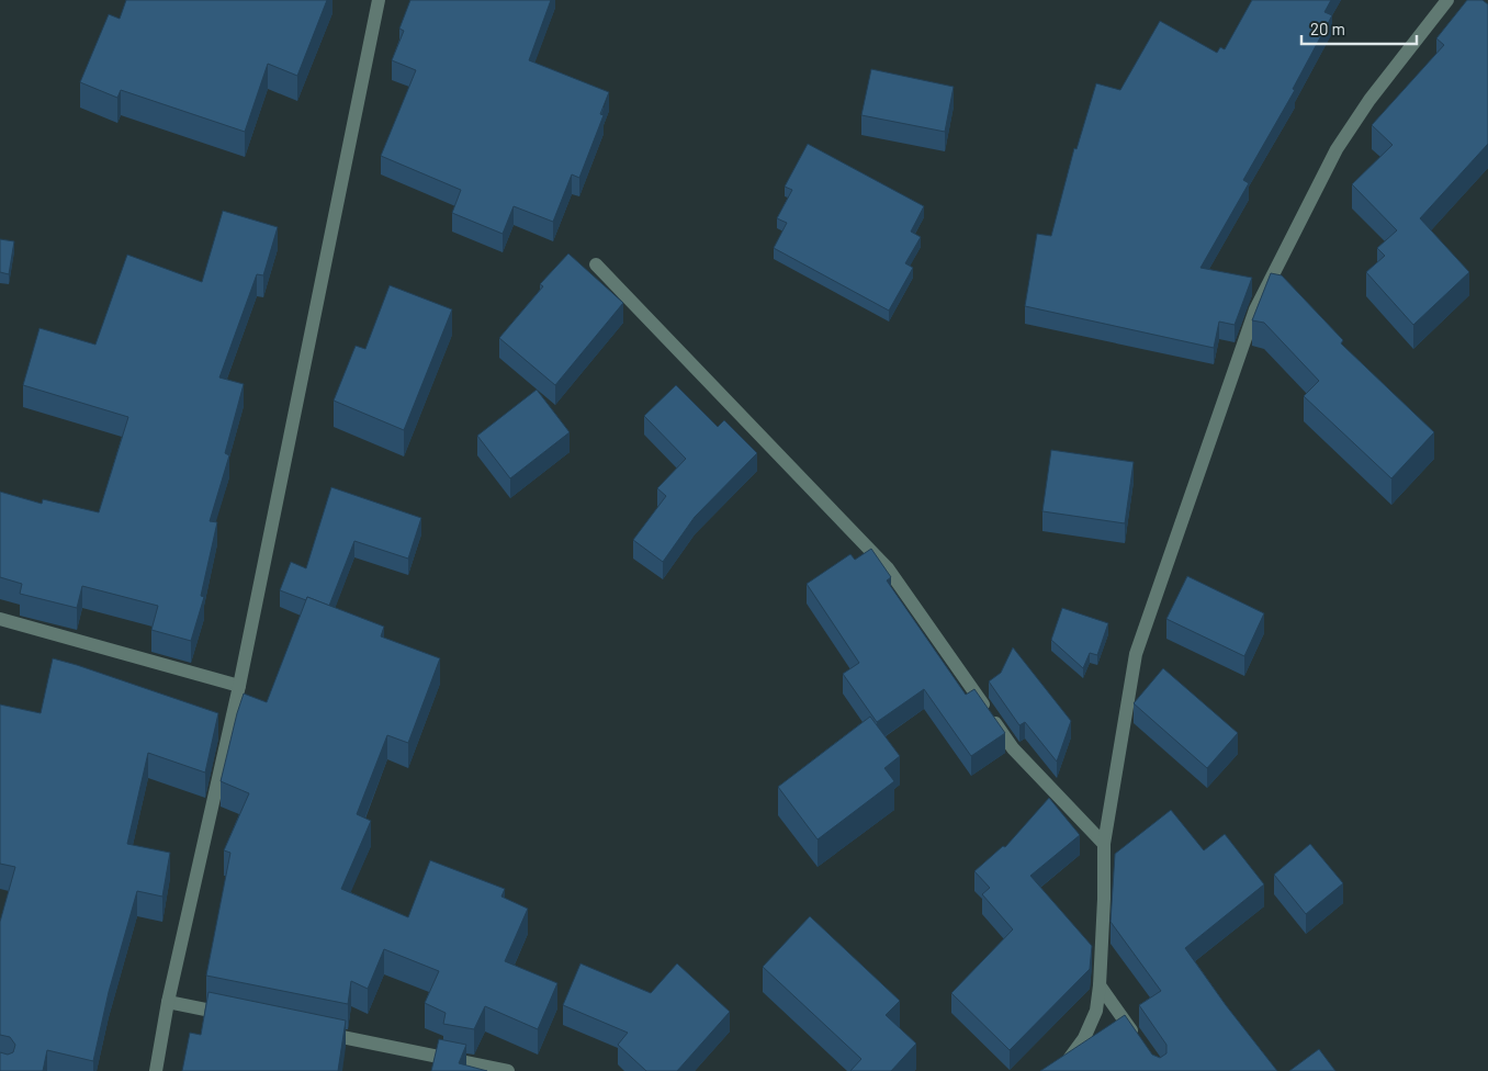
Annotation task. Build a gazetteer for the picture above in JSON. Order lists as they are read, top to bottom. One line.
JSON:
{"scale_bar":"20 m"}
